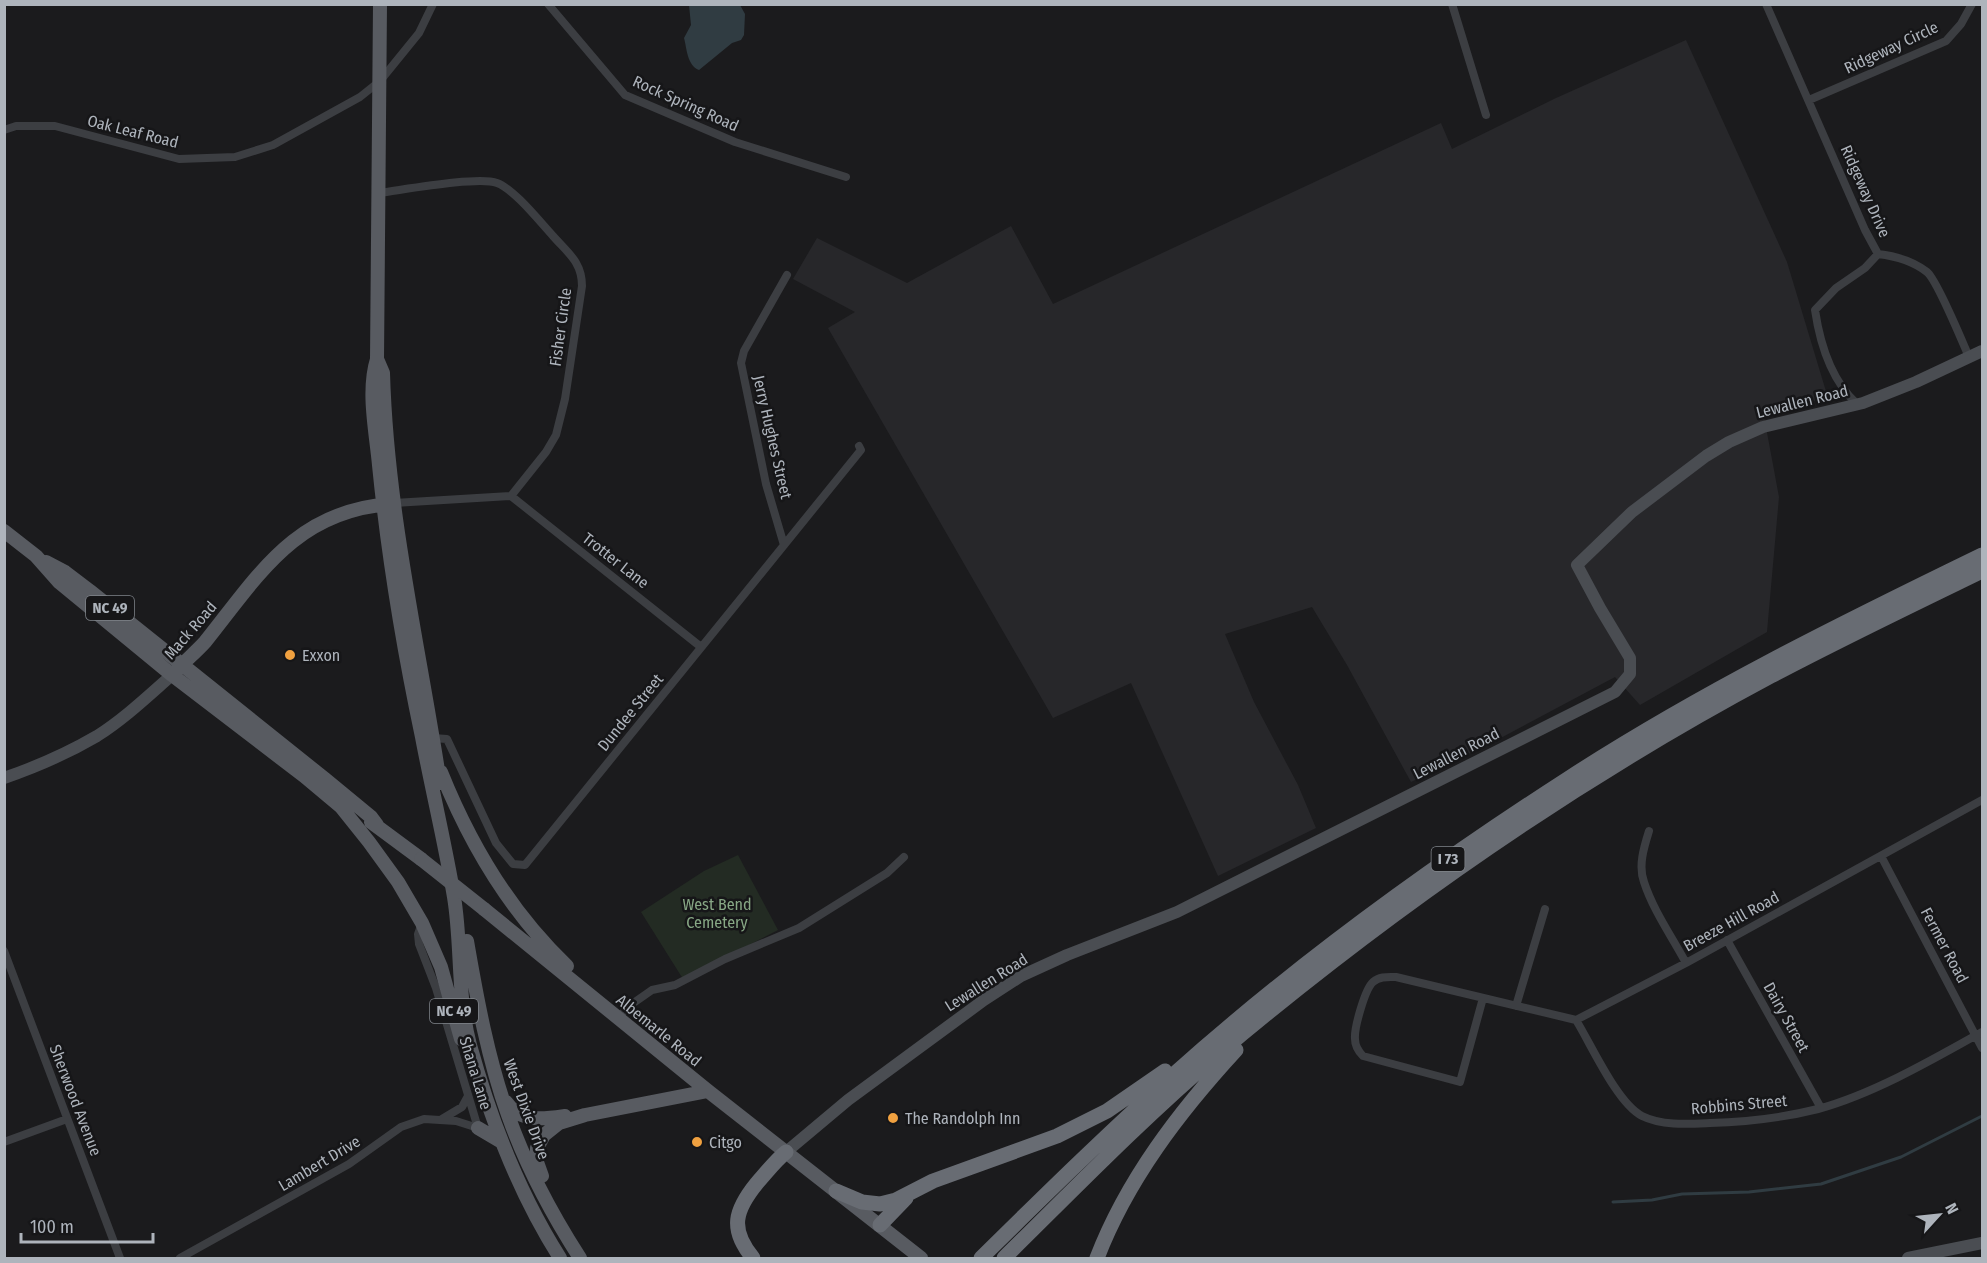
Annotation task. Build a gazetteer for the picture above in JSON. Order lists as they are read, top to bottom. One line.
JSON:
{"streets":{"highway":["I 73"],"main road":["NC 49","Mack Road","Albemarle Road","West Dixie Drive"],"street":["Ridgeway Circle","Rock Spring Road","Oak Leaf Road","Ridgeway Drive","Fisher Circle","Lewallen Road","Jerry Hughes Street","Trotter Lane","Dundee Street","Breeze Hill Road","Fermer Road","Dairy Street","Shana Lane","Sherwood Avenue","Robbins Street","Lambert Drive"]},"crossings":[["Ridgeway Circle","Ridgeway Drive"],["Ridgeway Drive","Lewallen Road"],["Fisher Circle","Trotter Lane"],["Lewallen Road","Albemarle Road"],["Jerry Hughes Street","Dundee Street"],["Trotter Lane","Dundee Street"],["NC 49","Mack Road"],["NC 49","Albemarle Road"],["NC 49","Shana Lane"],["NC 49","West Dixie Drive"],["Mack Road","Albemarle Road"],["Breeze Hill Road","Fermer Road"],["Breeze Hill Road","Dairy Street"],["Breeze Hill Road","Robbins Street"],["Fermer Road","Robbins Street"],["Dairy Street","Robbins Street"],["Shana Lane","Lambert Drive"]],"parks":["West Bend Cemetery"],"places":["Exxon","The Randolph Inn","Citgo"],"scale_bar":"100 m","north":"top right"}
